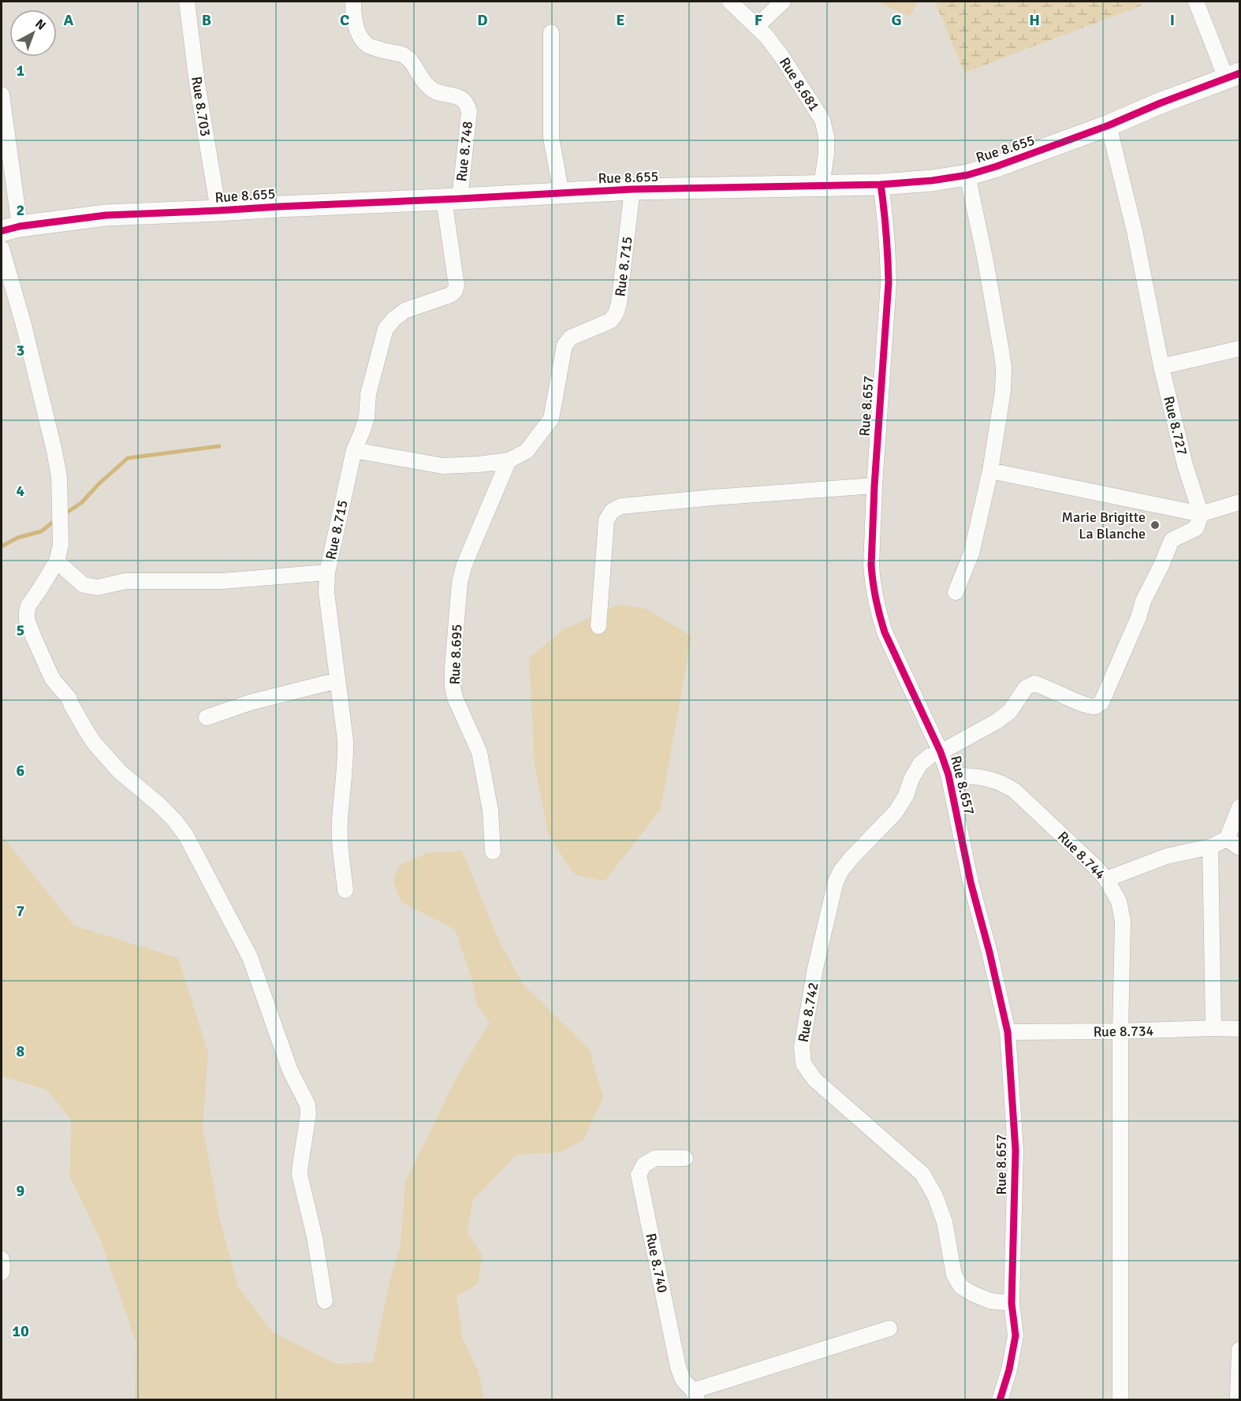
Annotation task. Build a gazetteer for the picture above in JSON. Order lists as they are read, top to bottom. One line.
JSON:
{"streets":{"street":["Rue 8.681","Rue 8.703","Rue 8.655","Rue 8.748","Rue 8.715","Rue 8.657","Rue 8.727","Rue 8.695","Rue 8.744","Rue 8.742","Rue 8.734","Rue 8.740"]},"crossings":[["Rue 8.681","Rue 8.655"],["Rue 8.703","Rue 8.655"],["Rue 8.655","Rue 8.748"],["Rue 8.655","Rue 8.715"],["Rue 8.655","Rue 8.657"],["Rue 8.655","Rue 8.727"],["Rue 8.715","Rue 8.695"],["Rue 8.657","Rue 8.744"],["Rue 8.657","Rue 8.742"],["Rue 8.657","Rue 8.734"],["Rue 8.727","Rue 8.742"],["Rue 8.744","Rue 8.734"]],"places":["Marie Brigitte La Blanche"],"north":"top right","grid":{"columns":["A","B","C","D","E","F","G","H","I"],"rows":["1","2","3","4","5","6","7","8","9","10"]}}
